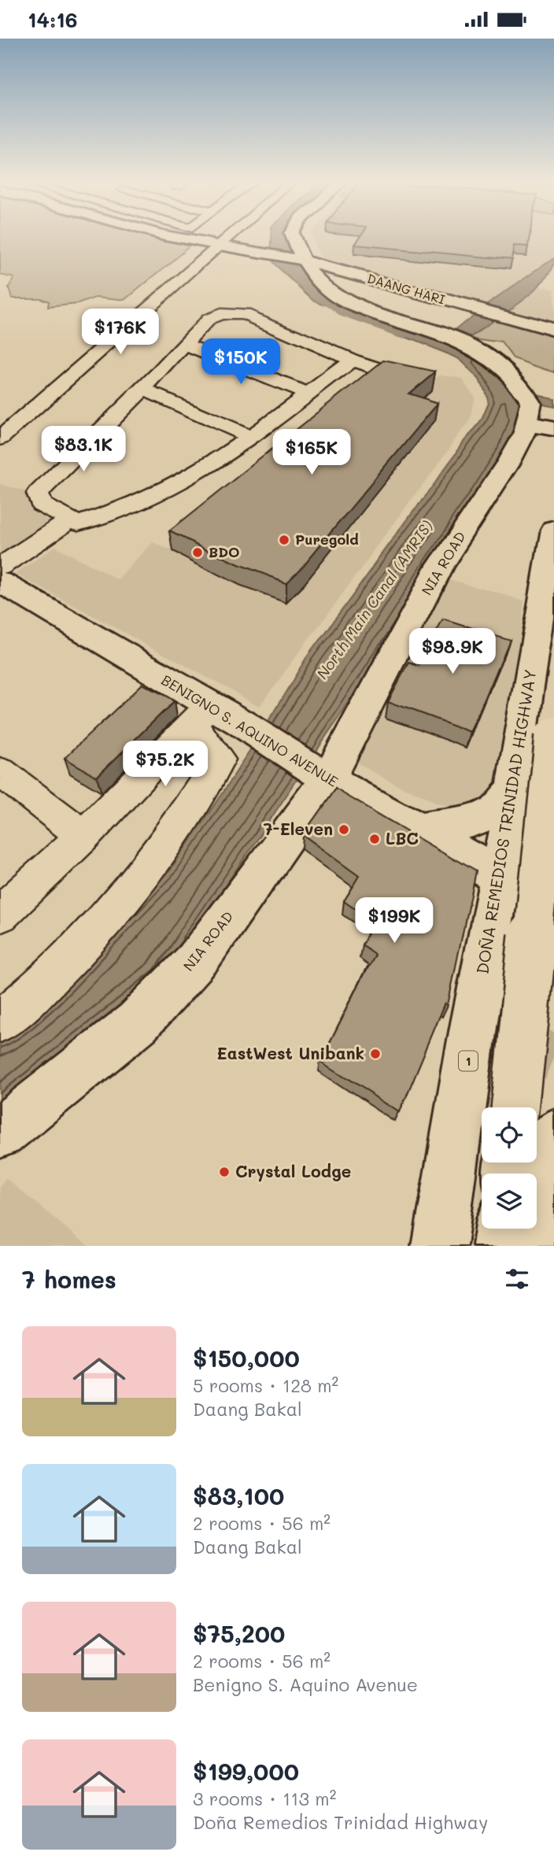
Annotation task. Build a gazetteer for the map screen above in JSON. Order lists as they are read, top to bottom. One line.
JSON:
{"streets":{"main road":["DAANG HARI","NIA ROAD","BENIGNO S. AQUINO AVENUE","DOÑA REMEDIOS TRINIDAD HIGHWAY","1"]},"crossings":[["DAANG HARI","NIA ROAD"],["NIA ROAD","BENIGNO S. AQUINO AVENUE"],["BENIGNO S. AQUINO AVENUE","DOÑA REMEDIOS TRINIDAD HIGHWAY"]],"water":["North Main Canal (AMRIS)"],"places":["Puregold","BDO","7-Eleven","LBC","EastWest Unibank","Crystal Lodge"],"page":{"status":"14:16","price":["$176K","$150K","$83.1K","$165K","$98.9K","$75.2K","$199K"],"heading":"7 homes","list":[{"name":"$150,000","note":"5 rooms · 128 m² · Daang Bakal"},{"name":"$83,100","note":"2 rooms · 56 m² · Daang Bakal"},{"name":"$75,200","note":"2 rooms · 56 m² · Benigno S. Aquino Avenue"},{"name":"$199,000","note":"3 rooms · 113 m² · Doña Remedios Trinidad Highway"}]}}
